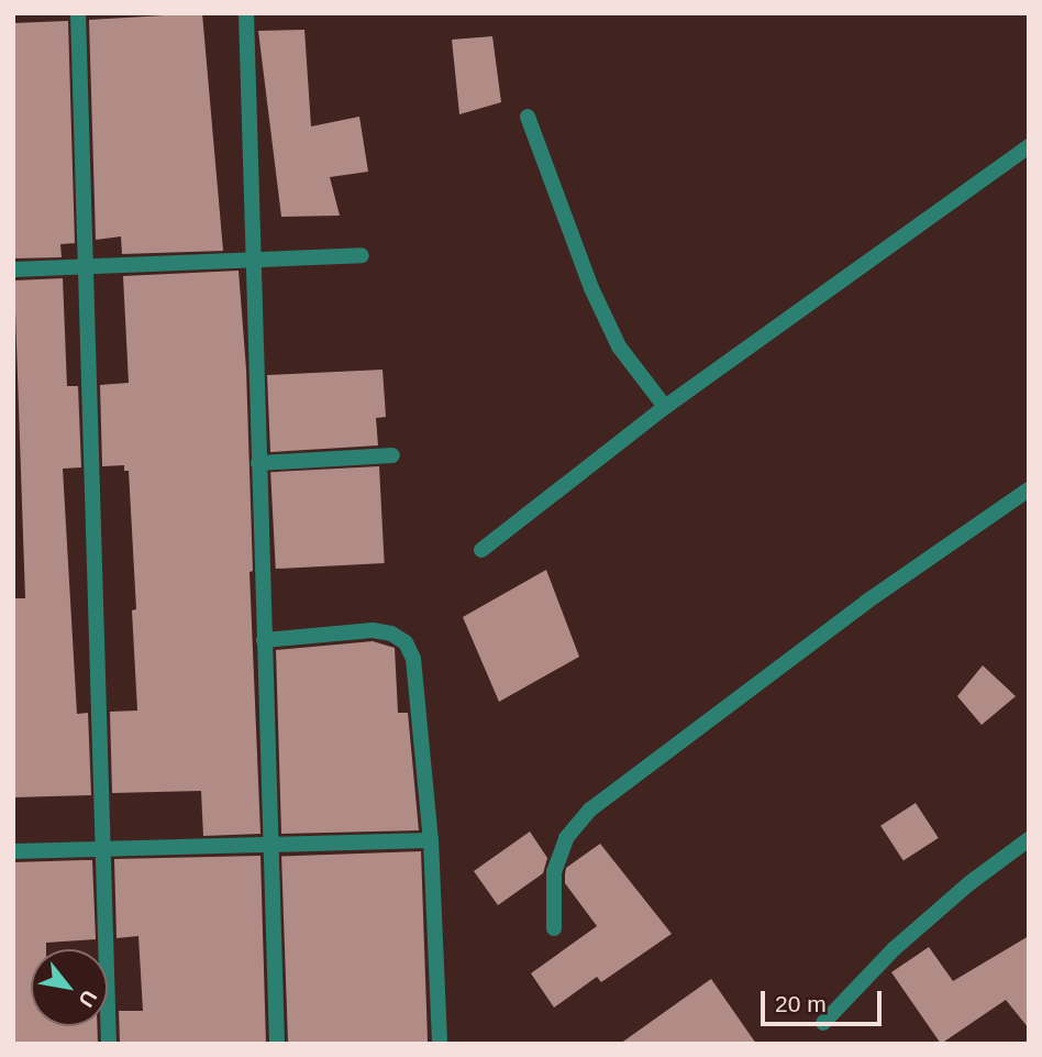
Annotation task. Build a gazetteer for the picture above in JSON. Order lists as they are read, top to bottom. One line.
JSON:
{"scale_bar":"20 m","north":"bottom right"}
